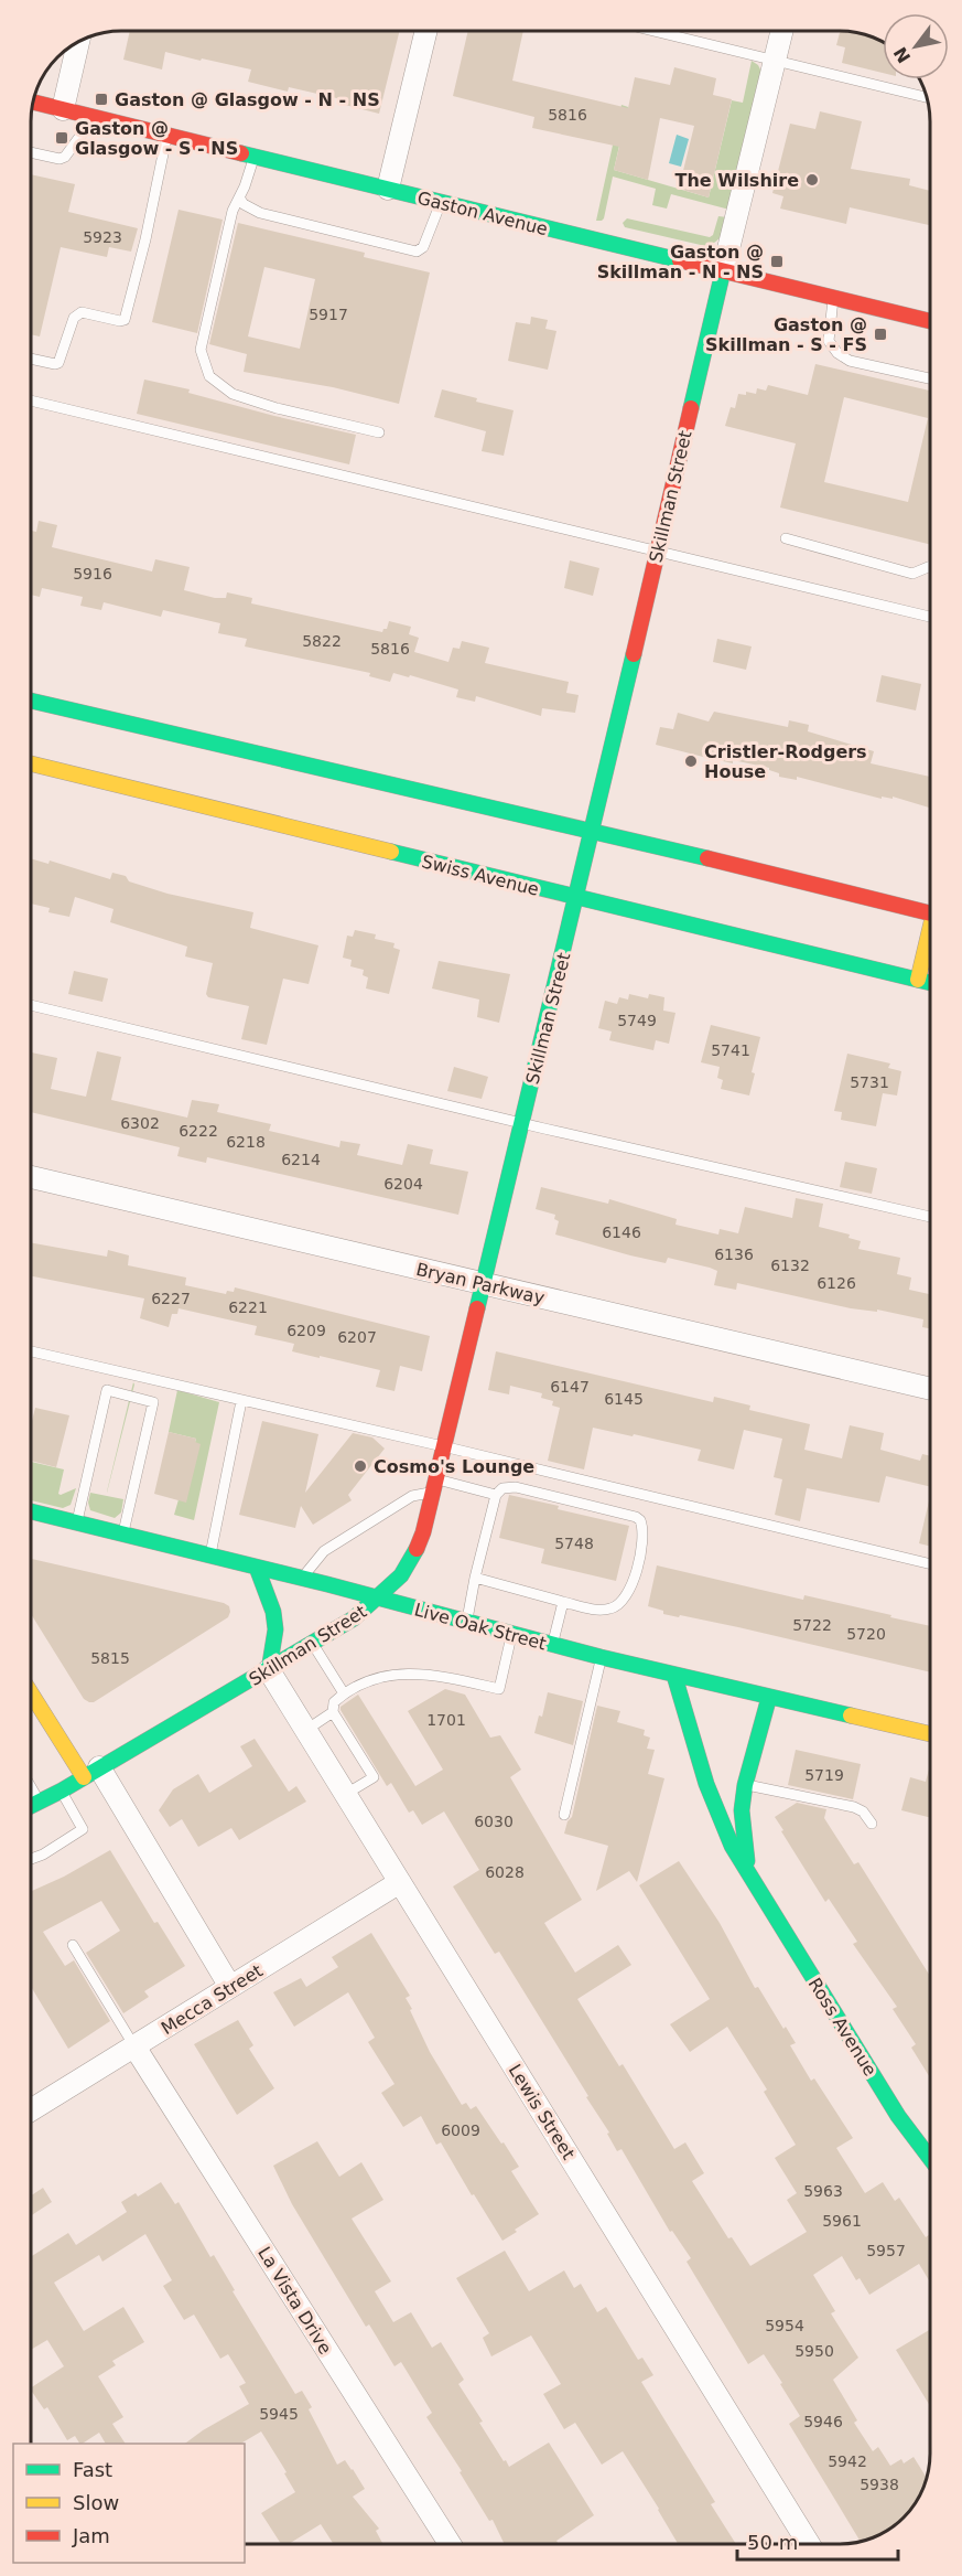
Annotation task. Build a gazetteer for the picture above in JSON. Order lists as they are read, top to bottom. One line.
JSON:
{"streets":{"street":["Gaston Avenue","Skillman Street","Swiss Avenue","Bryan Parkway","Live Oak Street","Mecca Street","Ross Avenue","Lewis Street","La Vista Drive"]},"crossings":[["Gaston Avenue","Skillman Street"],["Skillman Street","Swiss Avenue"],["Skillman Street","Bryan Parkway"],["Skillman Street","Live Oak Street"],["Skillman Street","Lewis Street"],["Live Oak Street","Ross Avenue"],["Mecca Street","Lewis Street"],["Mecca Street","La Vista Drive"]],"places":{"transit":["Gaston @ Glasgow - N - NS","Gaston @ Glasgow - S - NS","Gaston @ Skillman - N - NS","Gaston @ Skillman - S - FS"],"other":["The Wilshire","Cristler-Rodgers House","Cosmo's Lounge"]},"house_numbers":["5816","5923","5917","5916","5822","5816","5749","5741","5731","6302","6222","6218","6214","6204","6146","6136","6132","6126","6227","6221","6209","6207","6147","6145","5748","5722","5720","5815","1701","5719","6030","6028","6009","5963","5961","5957","5954","5950","5945","5946","5942","5938"],"legend":["Fast","Slow","Jam"],"scale_bar":"50 m","north":"bottom left"}
